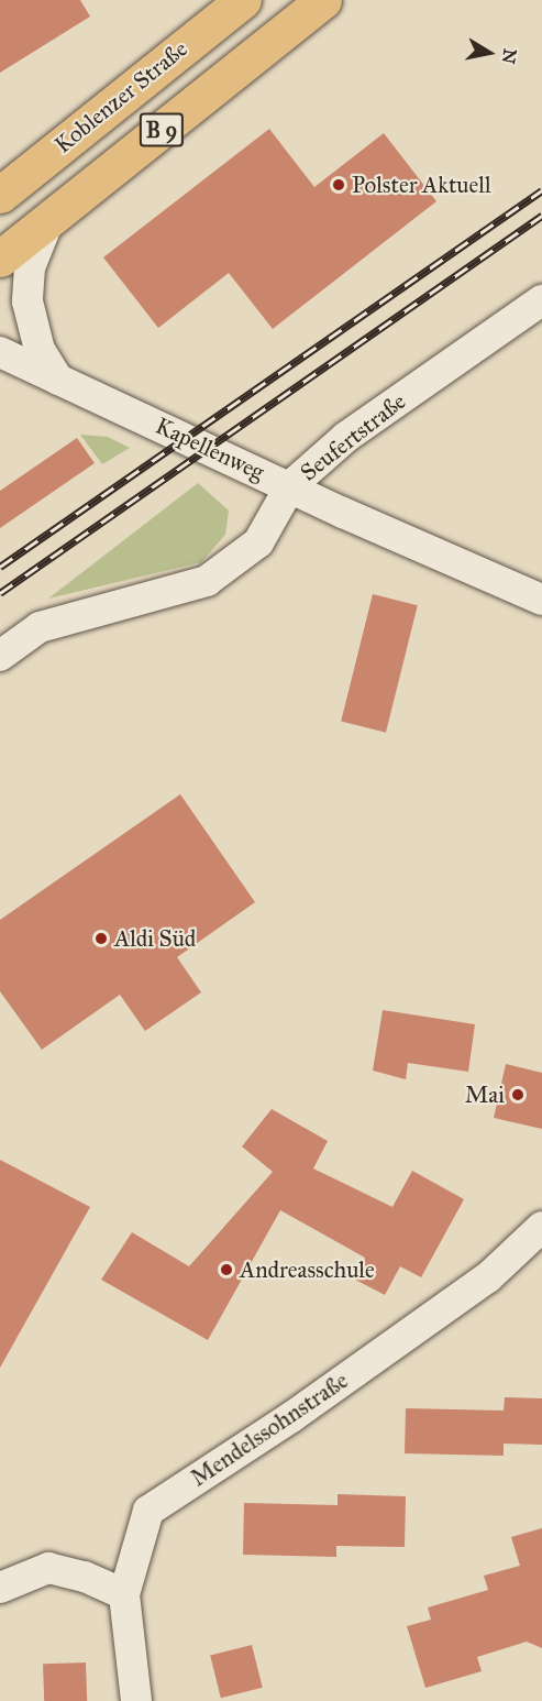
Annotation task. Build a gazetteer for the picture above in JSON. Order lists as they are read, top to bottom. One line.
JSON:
{"streets":{"main road":["Koblenzer Straße","B 9"],"street":["Seufertstraße","Kapellenweg","Mendelssohnstraße"]},"crossings":[["Seufertstraße","Kapellenweg"]],"places":["Polster Aktuell","Aldi Süd","Mai","Andreasschule"],"north":"right"}
